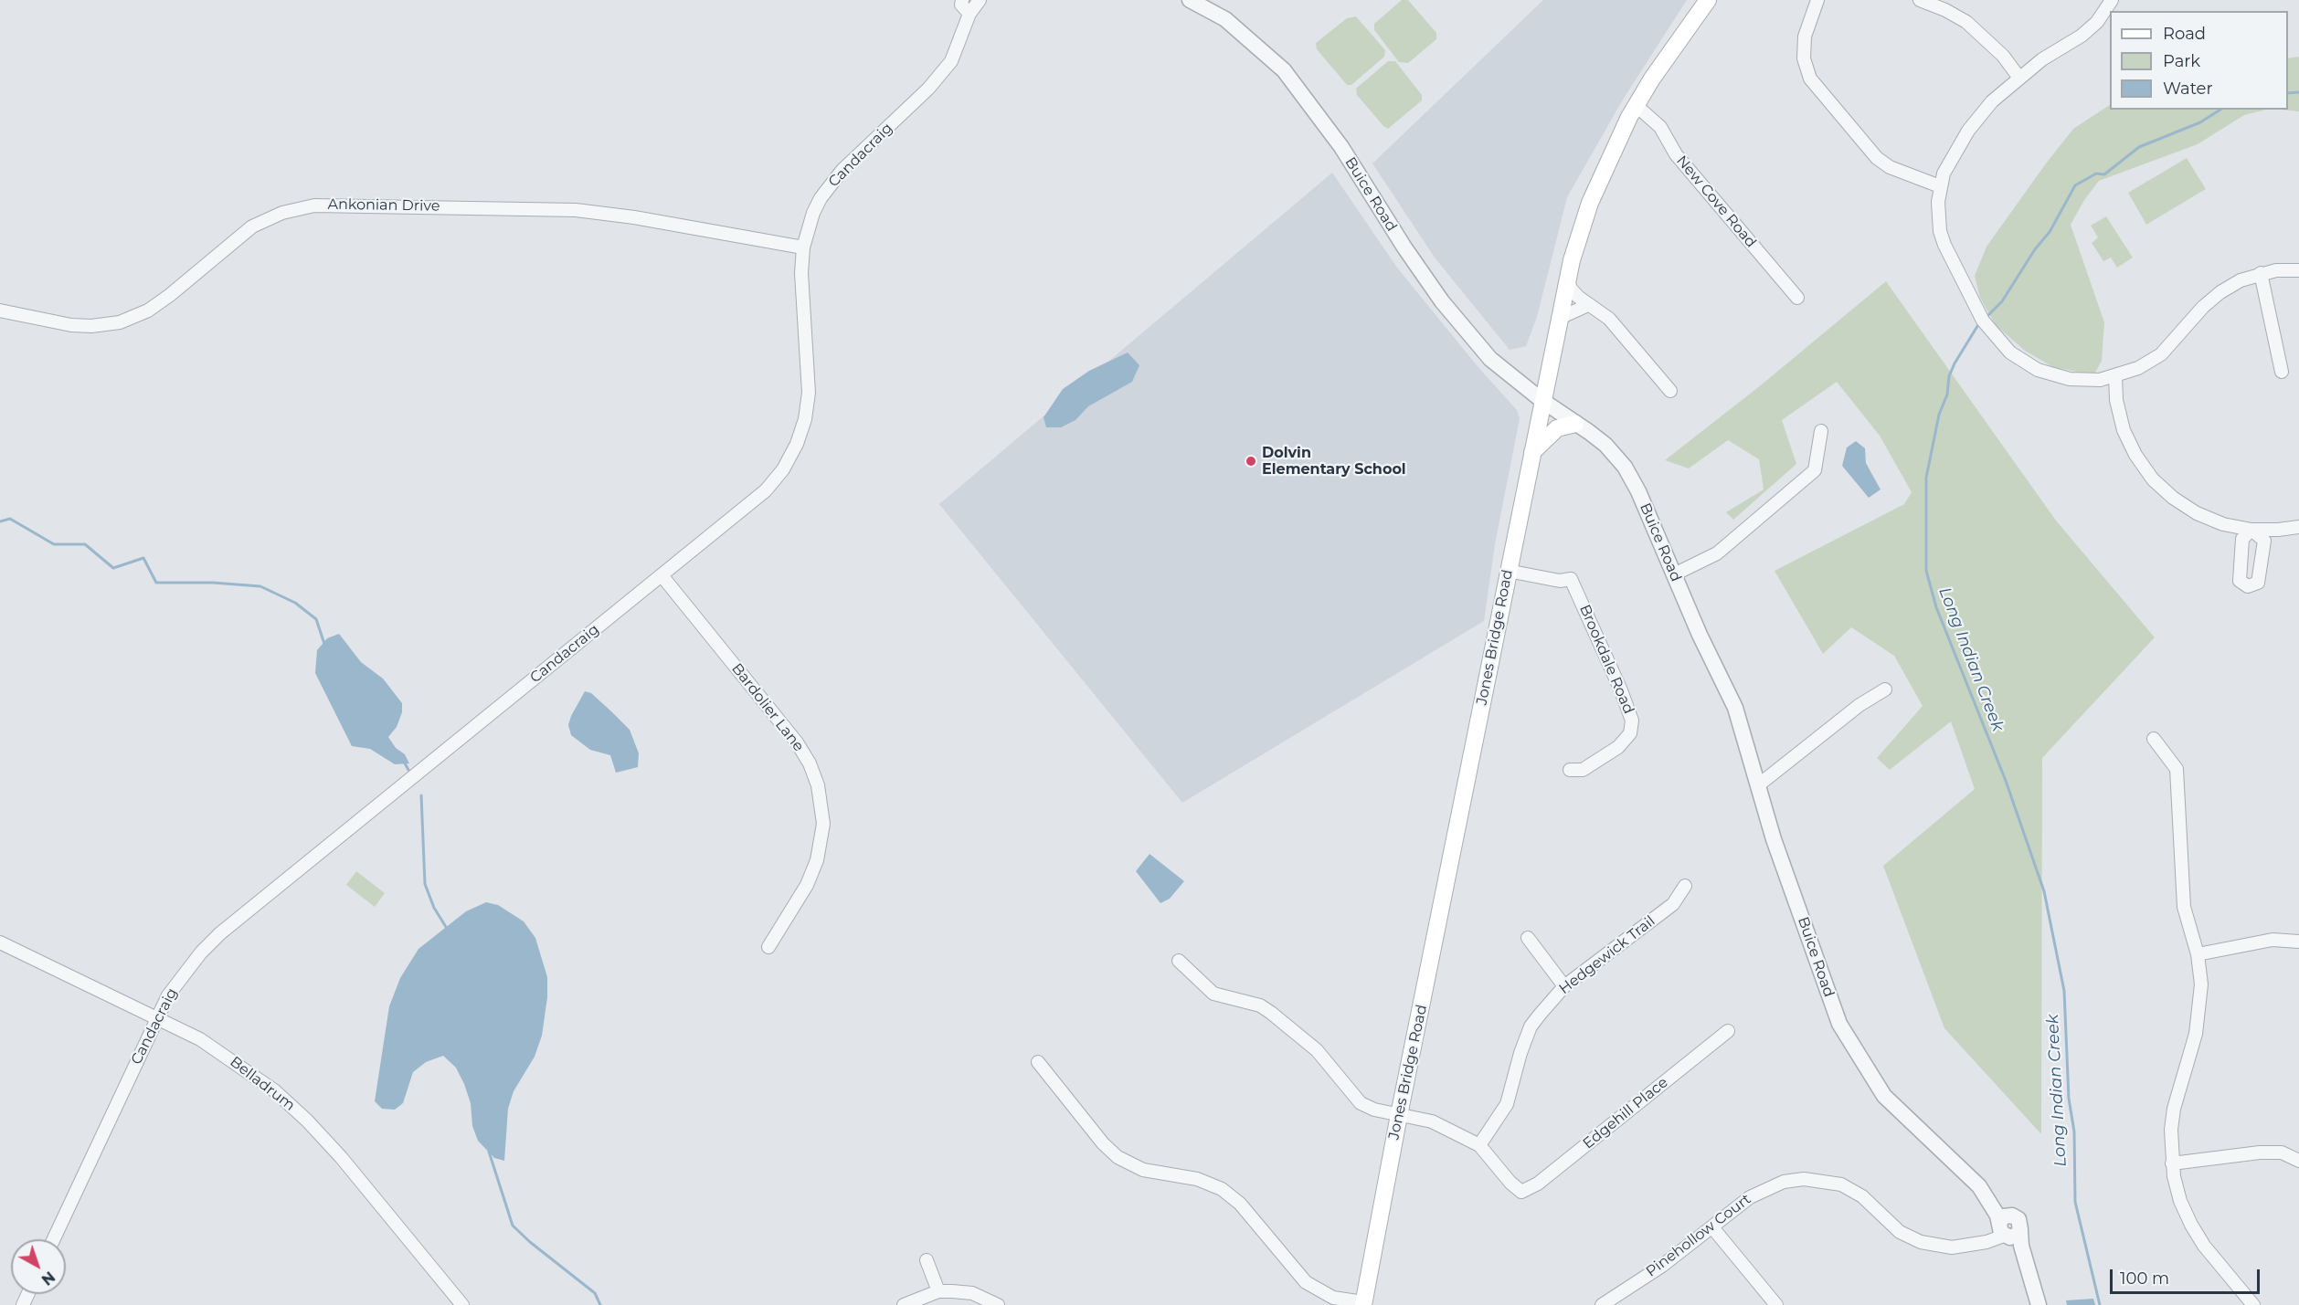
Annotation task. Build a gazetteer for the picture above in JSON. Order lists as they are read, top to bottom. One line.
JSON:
{"streets":{"main road":["Jones Bridge Road"],"street":["Candacraig","Buice Road","New Cove Road","Ankonian Drive","Brookdale Road","Bardolier Lane","Hedgewick Trail","Belladrum","Edgehill Place","Pinehollow Court"]},"crossings":[["Candacraig","Ankonian Drive"],["Candacraig","Bardolier Lane"],["Candacraig","Belladrum"],["Buice Road","Jones Bridge Road"],["Buice Road","Pinehollow Court"],["New Cove Road","Jones Bridge Road"],["Jones Bridge Road","Brookdale Road"],["Hedgewick Trail","Edgehill Place"]],"water":["Long Indian Creek"],"places":["Dolvin Elementary School"],"legend":["Road","Park","Water"],"scale_bar":"100 m","north":"bottom right"}
